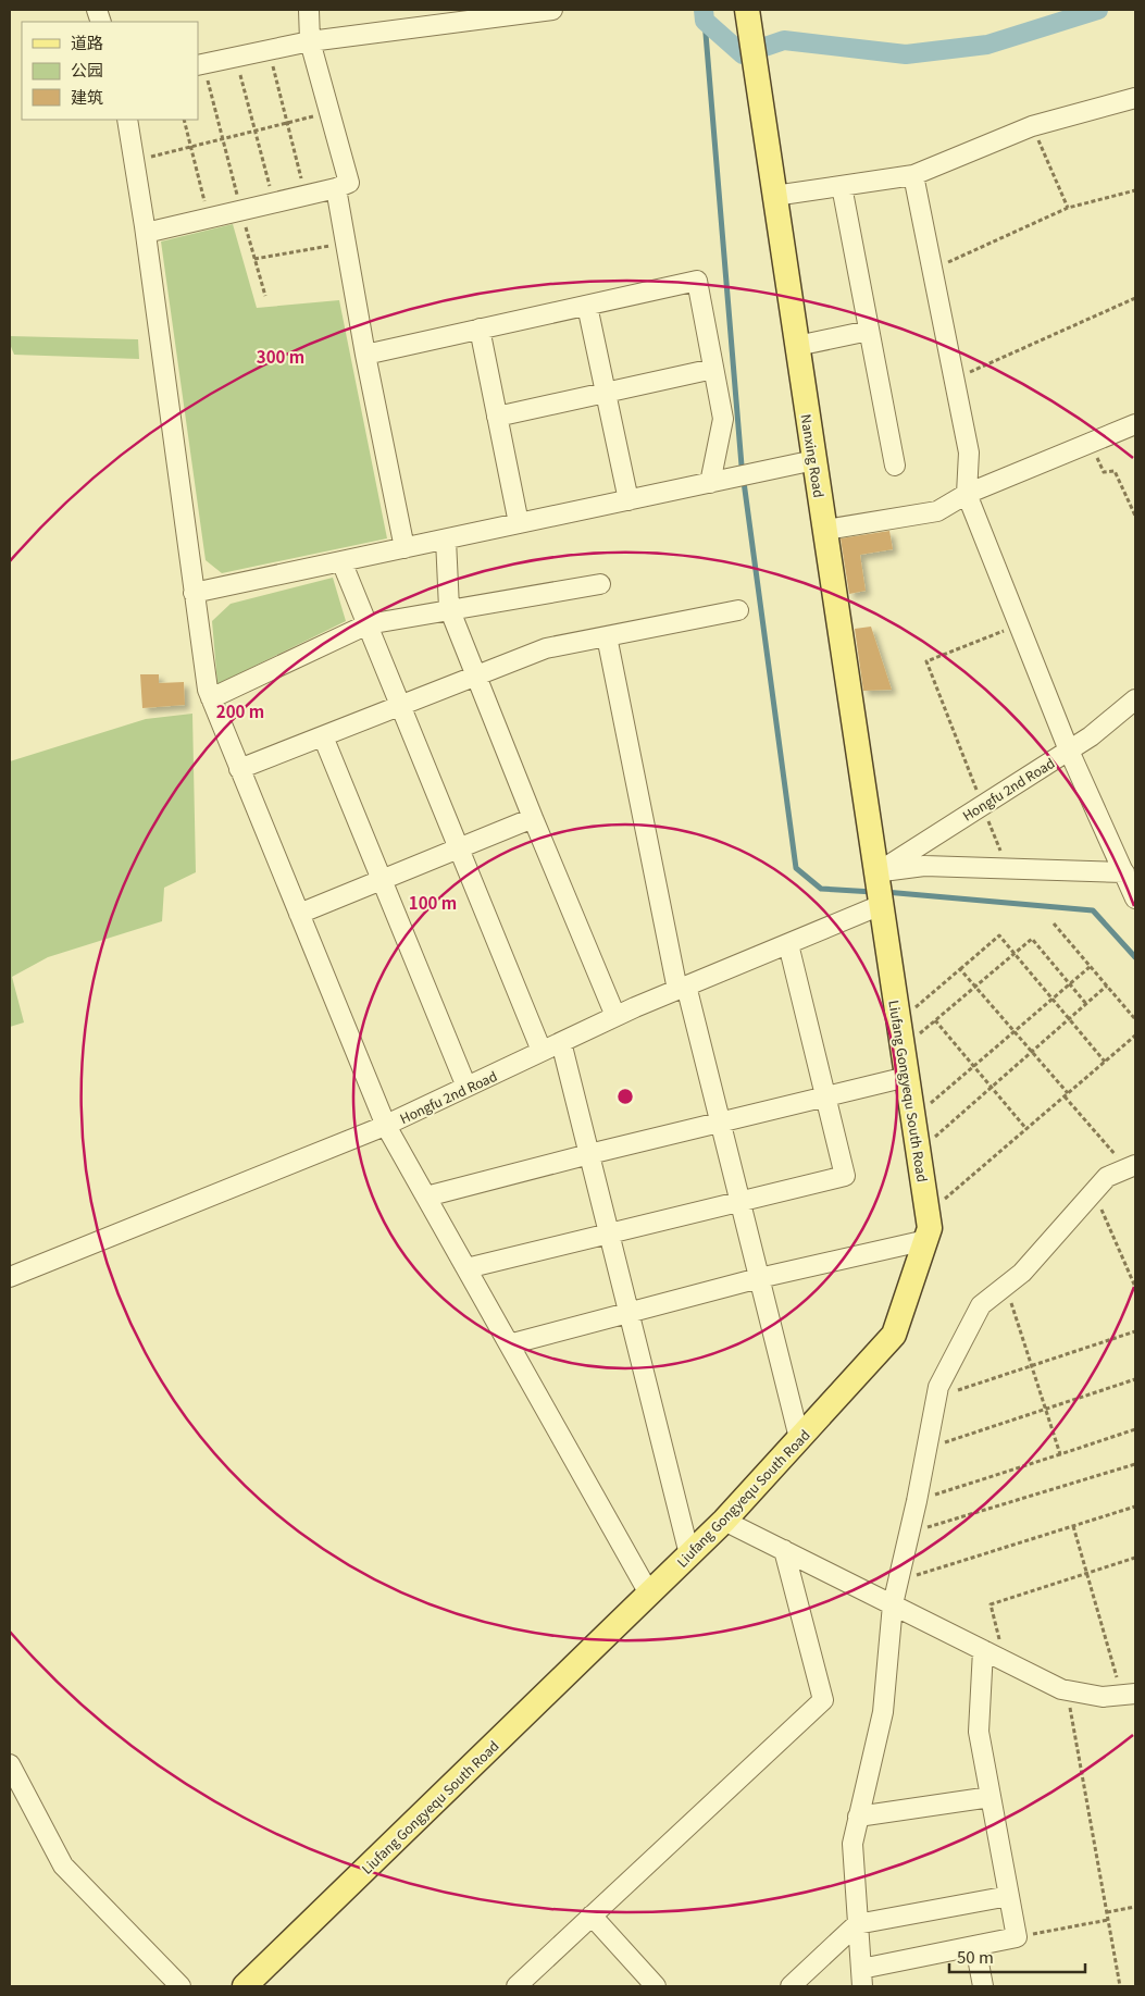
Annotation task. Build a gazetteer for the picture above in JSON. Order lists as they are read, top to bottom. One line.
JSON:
{"streets":{"main road":["Nanxing Road","Liufang Gongyequ South Road"],"street":["Hongfu 2nd Road"]},"crossings":[["Nanxing Road","Hongfu 2nd Road"],["Nanxing Road","Liufang Gongyequ South Road"],["Hongfu 2nd Road","Liufang Gongyequ South Road"]],"legend":["道路","公园","建筑"],"scale_bar":"50 m","rings":["300 m","200 m","100 m"]}
